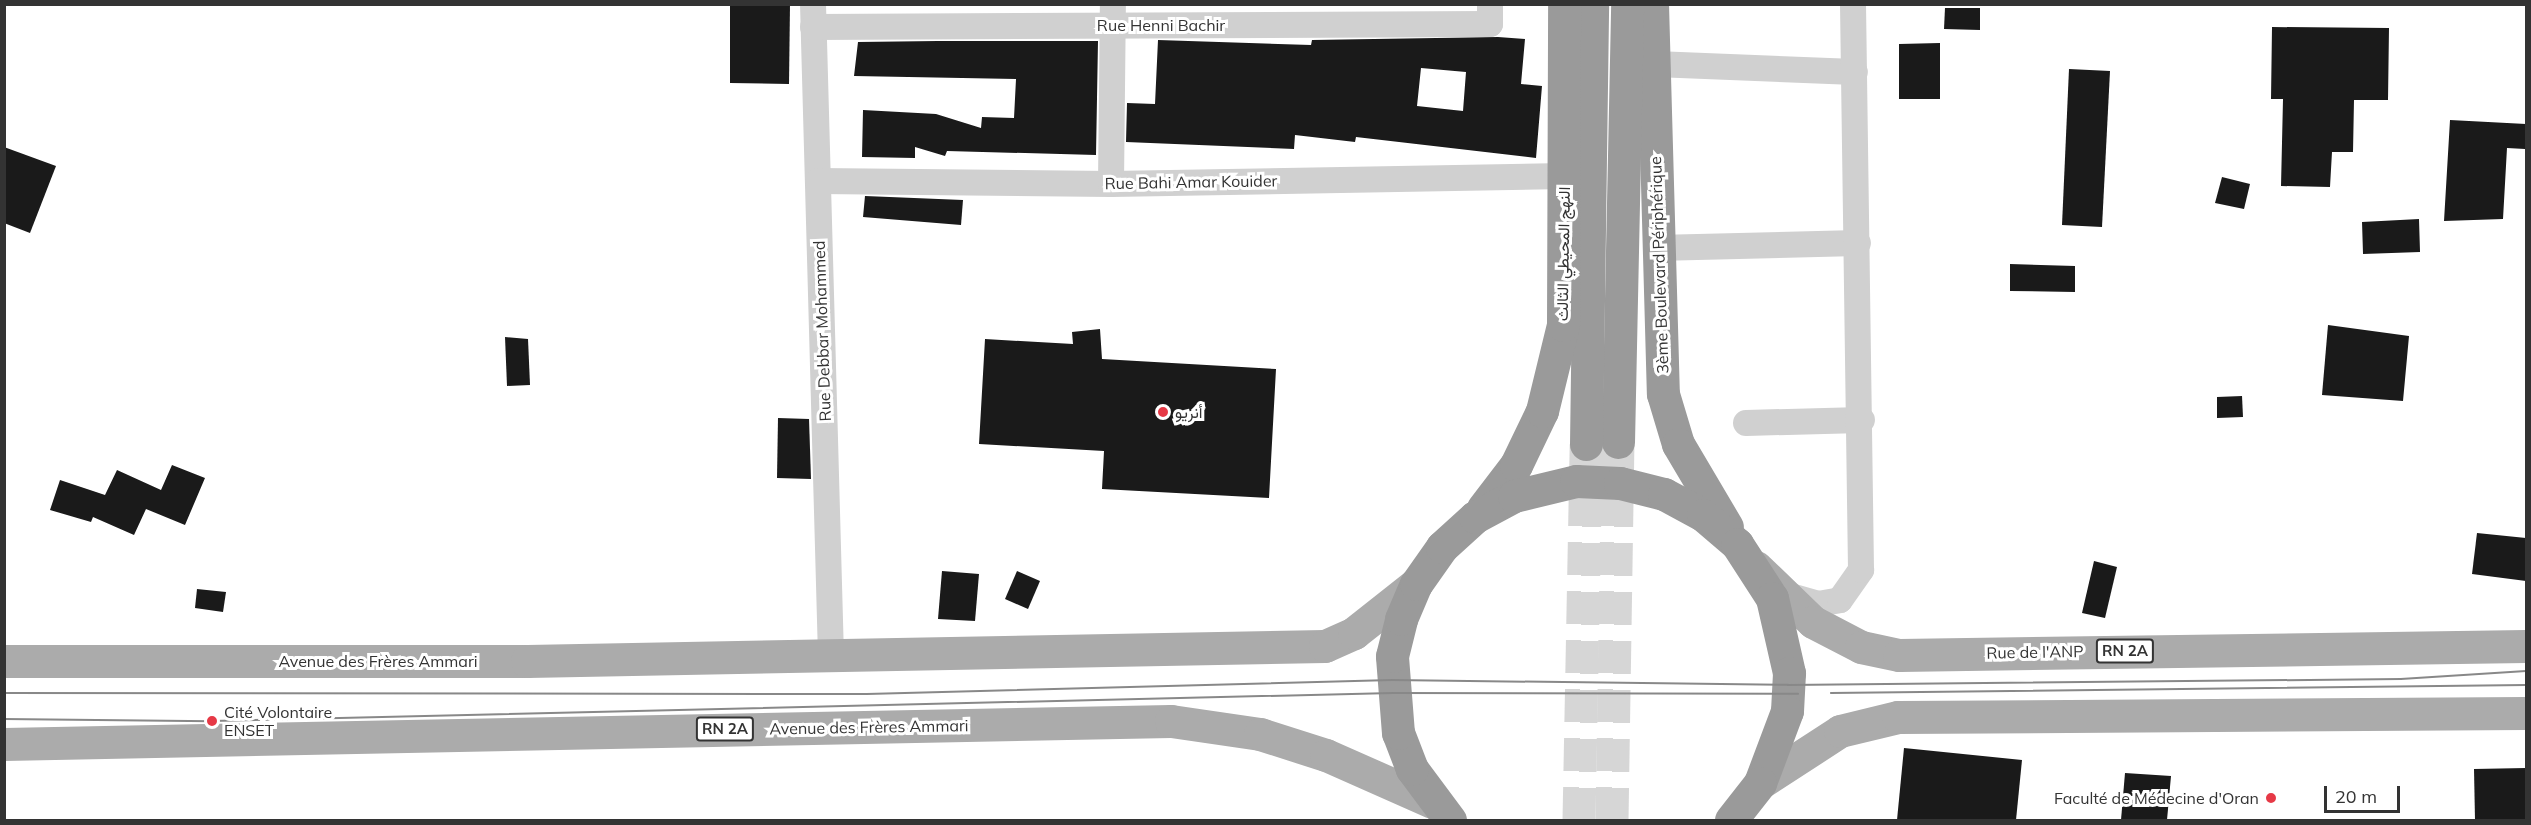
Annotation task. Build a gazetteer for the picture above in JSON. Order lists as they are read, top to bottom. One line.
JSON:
{"streets":{"highway":["النهج المحيطي الثالث","3ème Boulevard Périphérique"],"main road":["RN 2A","Rue de l'ANP","Avenue des Frères Ammari"],"street":["Rue Henni Bachir","Rue Bahi Amar Kouider","Rue Debbar Mohammed"]},"crossings":[["Rue Henni Bachir","Rue Debbar Mohammed"],["Rue Bahi Amar Kouider","النهج المحيطي الثالث"],["Rue Bahi Amar Kouider","Rue Debbar Mohammed"],["3ème Boulevard Périphérique","Rue de l'ANP"],["Rue Debbar Mohammed","Avenue des Frères Ammari"]],"places":["أنريو","Cité Volontaire ENSET","Faculté de Médecine d'Oran"],"scale_bar":"20 m"}
